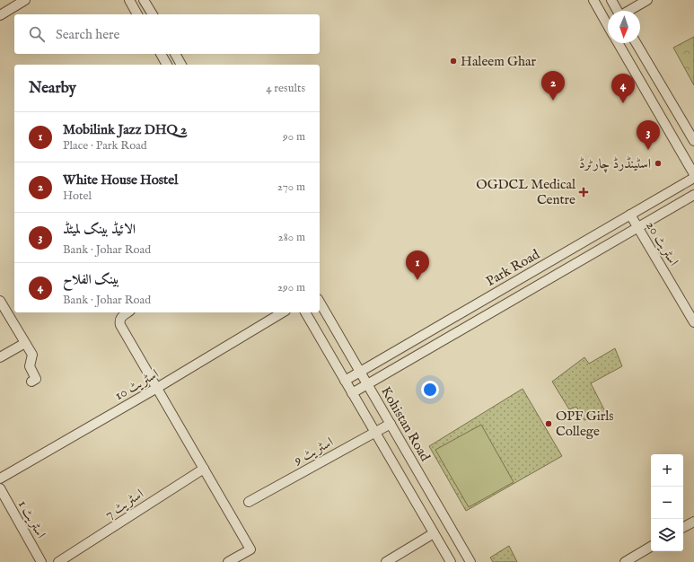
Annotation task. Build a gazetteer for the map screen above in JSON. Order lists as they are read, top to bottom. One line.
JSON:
{"streets":{"street":["اسٹریٹ 20","Park Road","اسٹریٹ 10","Kohistan Road","اسٹریٹ 9","اسٹریٹ 7","اسٹریٹ 1"]},"crossings":[["اسٹریٹ 20","Park Road"],["Park Road","Kohistan Road"],["Kohistan Road","اسٹریٹ 9"]],"places":{"other":["Haleem Ghar","اسٹینڈرڈ چارٹرڈ","OPF Girls College"],"health":["OGDCL Medical Centre"]},"north":"bottom","page":{"search":"Search here","heading":["Nearby","4 results"],"pins":["2","4","3","1"],"list":[{"mark":"1","name":"Mobilink Jazz DHQ 2","note":"Place · Park Road","value":"90 m"},{"mark":"2","name":"White House Hostel","note":"Hotel","value":"270 m"},{"mark":"3","name":"الائیڈ بینک لمیٹڈ","note":"Bank · Johar Road","value":"280 m"},{"mark":"4","name":"بینک الفلاح","note":"Bank · Johar Road","value":"290 m"}],"map_buttons":["+","−"]}}
